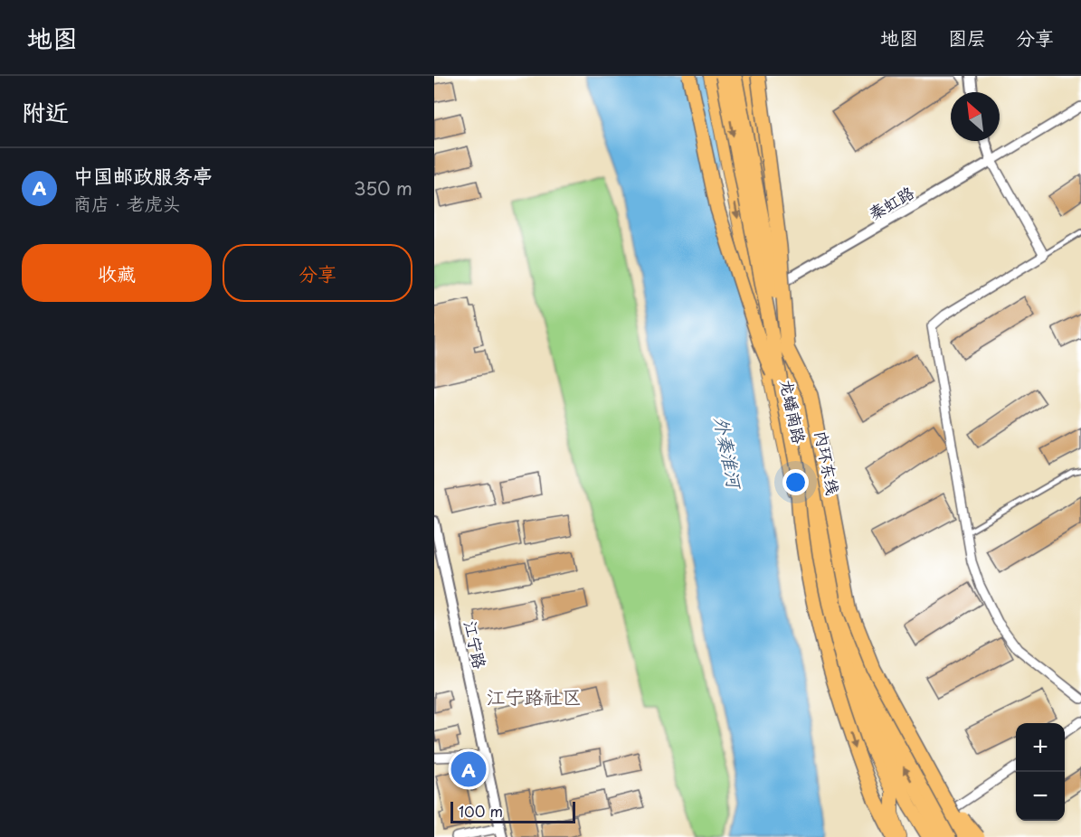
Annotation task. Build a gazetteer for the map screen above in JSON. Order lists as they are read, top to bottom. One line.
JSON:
{"streets":{"highway":["内环东线"],"main road":["龙蟠南路"],"street":["秦虹路","江宁路"]},"crossings":[["秦虹路","龙蟠南路"]],"districts":["江宁路社区"],"water":["外秦淮河"],"scale_bar":"100 m","north":"top left","page":{"header":"地图","nav":["地图","图层","分享"],"heading":"附近","list":[{"mark":"A","name":"中国邮政服务亭","note":"商店 · 老虎头","value":"350 m"}],"buttons":["收藏","分享"],"map_buttons":["+","−"],"pins":"A","scale":"100 m"}}
